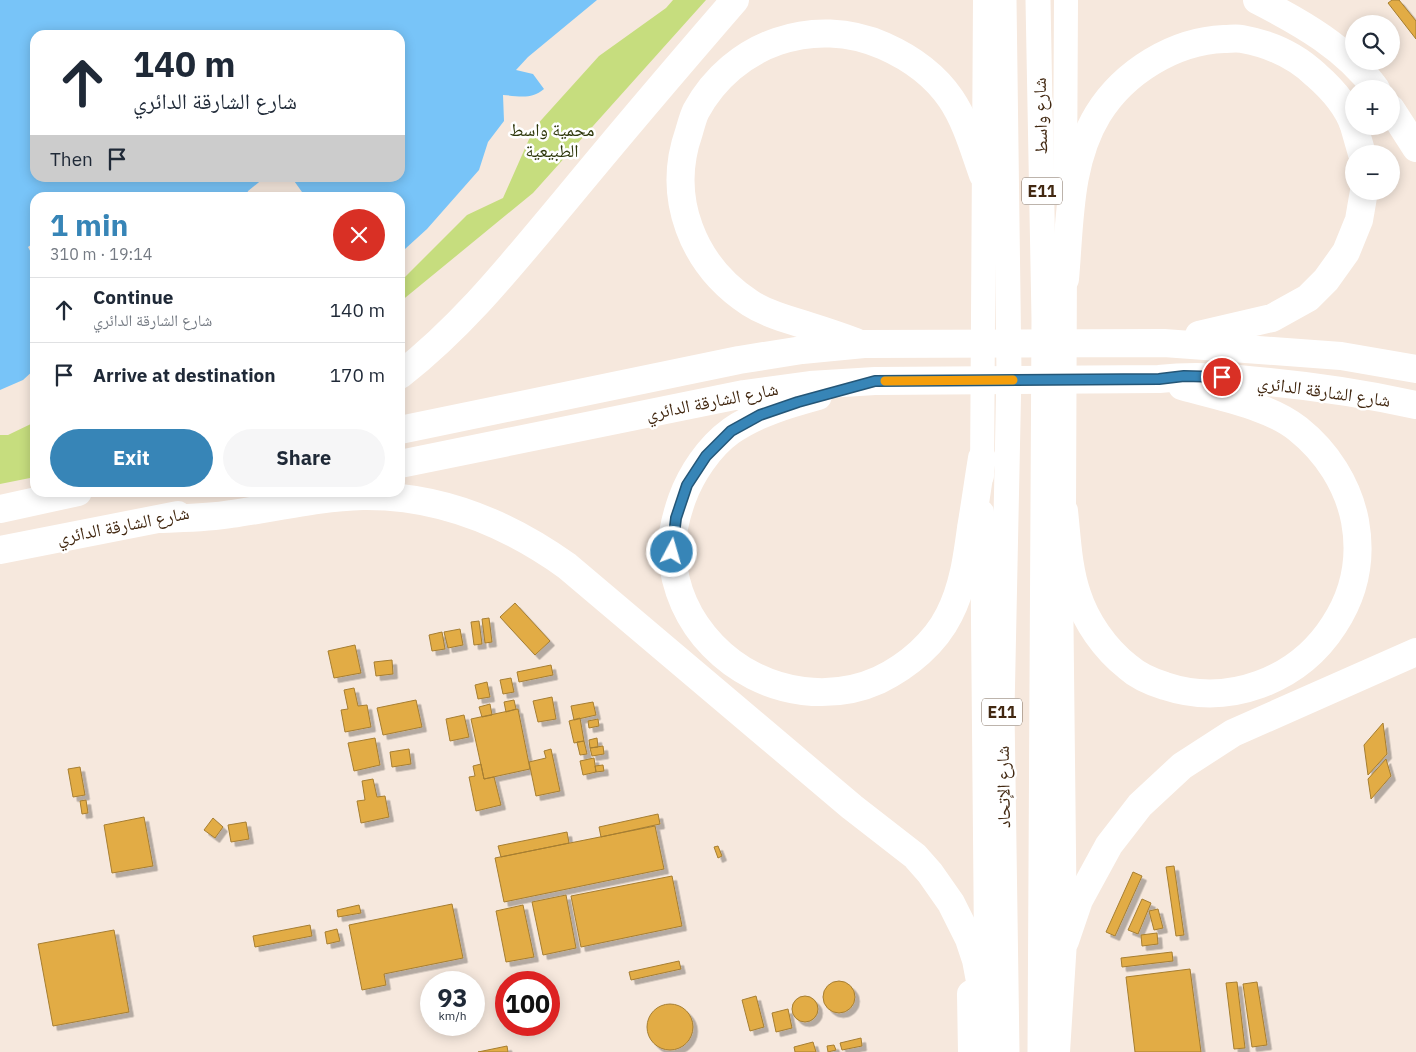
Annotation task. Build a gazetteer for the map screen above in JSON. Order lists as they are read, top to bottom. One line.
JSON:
{"streets":{"highway":["شارع واسط","E11","شارع الشارقة الدائري","شارع الإتحاد"]},"crossings":[["شارع واسط","شارع الإتحاد"]],"parks":["محمية واسط الطبيعية"],"page":{"map_buttons":["+","−"],"turn":["140 m","شارع الشارقة الدائري"],"then":"Then","heading":["1 min","310 m · 19:14"],"list":[{"name":"Continue","note":"شارع الشارقة الدائري","value":"140 m"},{"name":"Arrive at destination","value":"170 m"}],"buttons":["Exit","Share"],"speed":"93 km/h","limit":"100"}}
